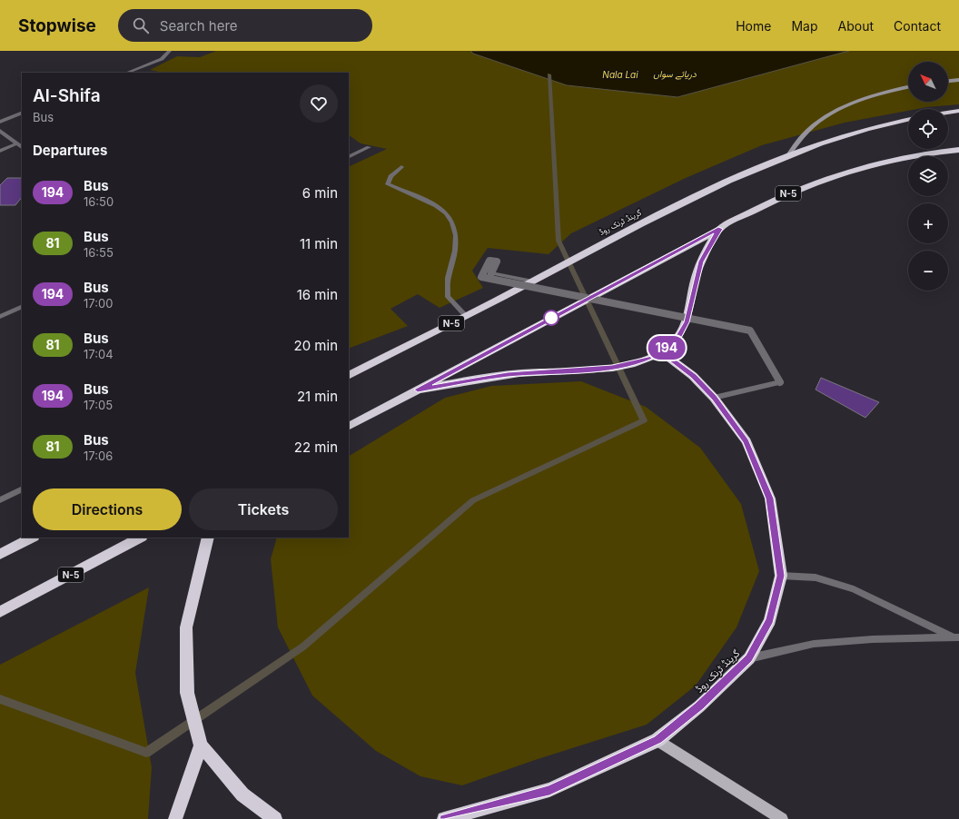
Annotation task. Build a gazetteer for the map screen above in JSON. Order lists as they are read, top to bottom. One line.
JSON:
{"streets":{"highway":["N-5","گرینڈ ٹرنک روڈ"]},"crossings":[["N-5","گرینڈ ٹرنک روڈ"]],"water":["دریائے سواں","Nala Lai"],"lines":["bus line 194"],"north":"top left","page":{"header":"Stopwise","search":"Search here","nav":["Home","Map","About","Contact"],"on_map":"194","map_buttons":["+","−"],"heading":[["Al-Shifa","Bus"],"Departures"],"list":[{"mark":"194","name":"Bus","note":"16:50","value":"6 min"},{"mark":"81","name":"Bus","note":"16:55","value":"11 min"},{"mark":"194","name":"Bus","note":"17:00","value":"16 min"},{"mark":"81","name":"Bus","note":"17:04","value":"20 min"},{"mark":"194","name":"Bus","note":"17:05","value":"21 min"},{"mark":"81","name":"Bus","note":"17:06","value":"22 min"}],"buttons":["Directions","Tickets"]}}
